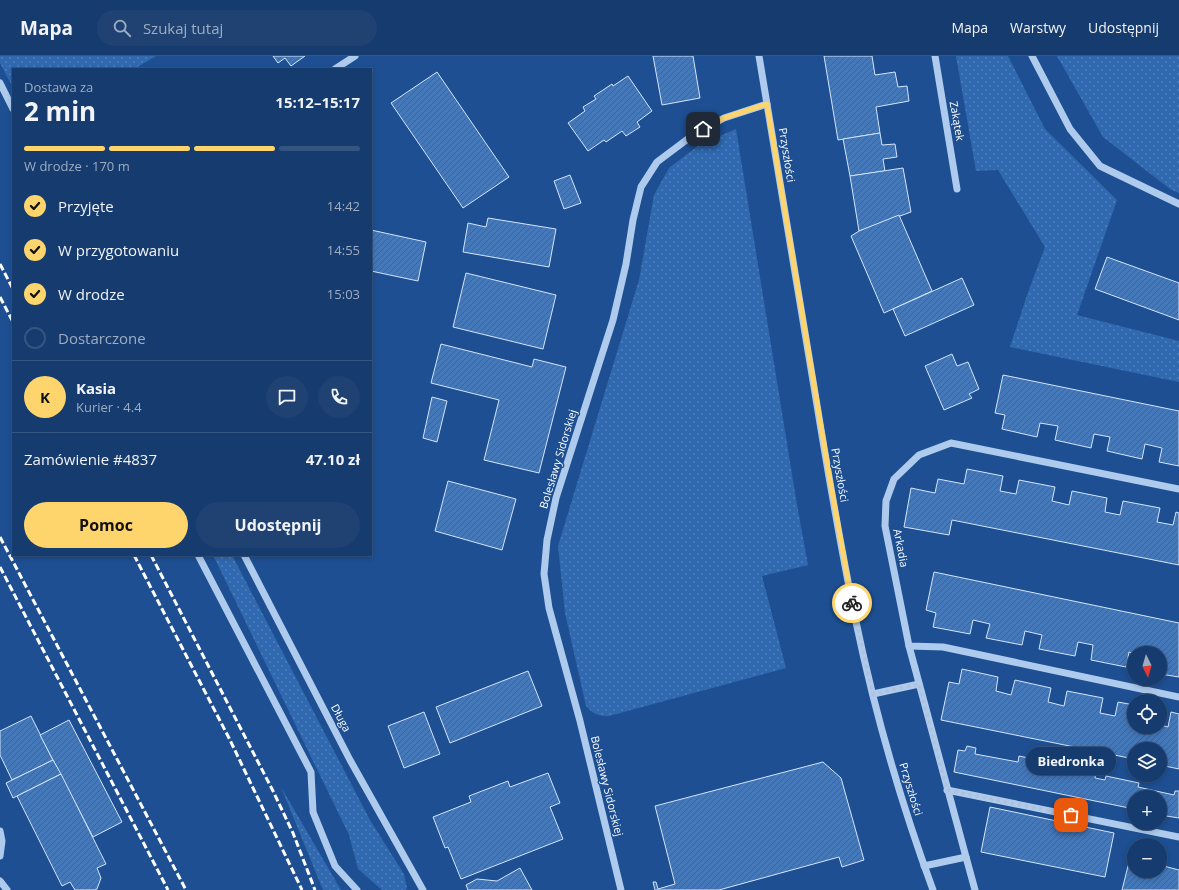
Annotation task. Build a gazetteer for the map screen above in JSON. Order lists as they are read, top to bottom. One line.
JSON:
{"streets":{"street":["Zakątek","Przyszłości","Bolesławy Sidorskiej","Arkadia","Długa"]},"crossings":[["Przyszłości","Bolesławy Sidorskiej"]],"places":["Biedronka"],"north":"bottom","page":{"header":"Mapa","search":"Szukaj tutaj","nav":["Mapa","Warstwy","Udostępnij"],"heading":["2 min","Dostawa za","15:12–15:17"],"panel":["Kasia","Kurier · 4.4","Zamówienie #4837","47.10 zł"],"bar":"W drodze · 170 m","list":[["Przyjęte","14:42"],["W przygotowaniu","14:55"],["W drodze","15:03"],"Dostarczone"],"round":"K","buttons":["Pomoc","Udostępnij"],"map_buttons":["+","−"],"bubble":"Biedronka"}}
